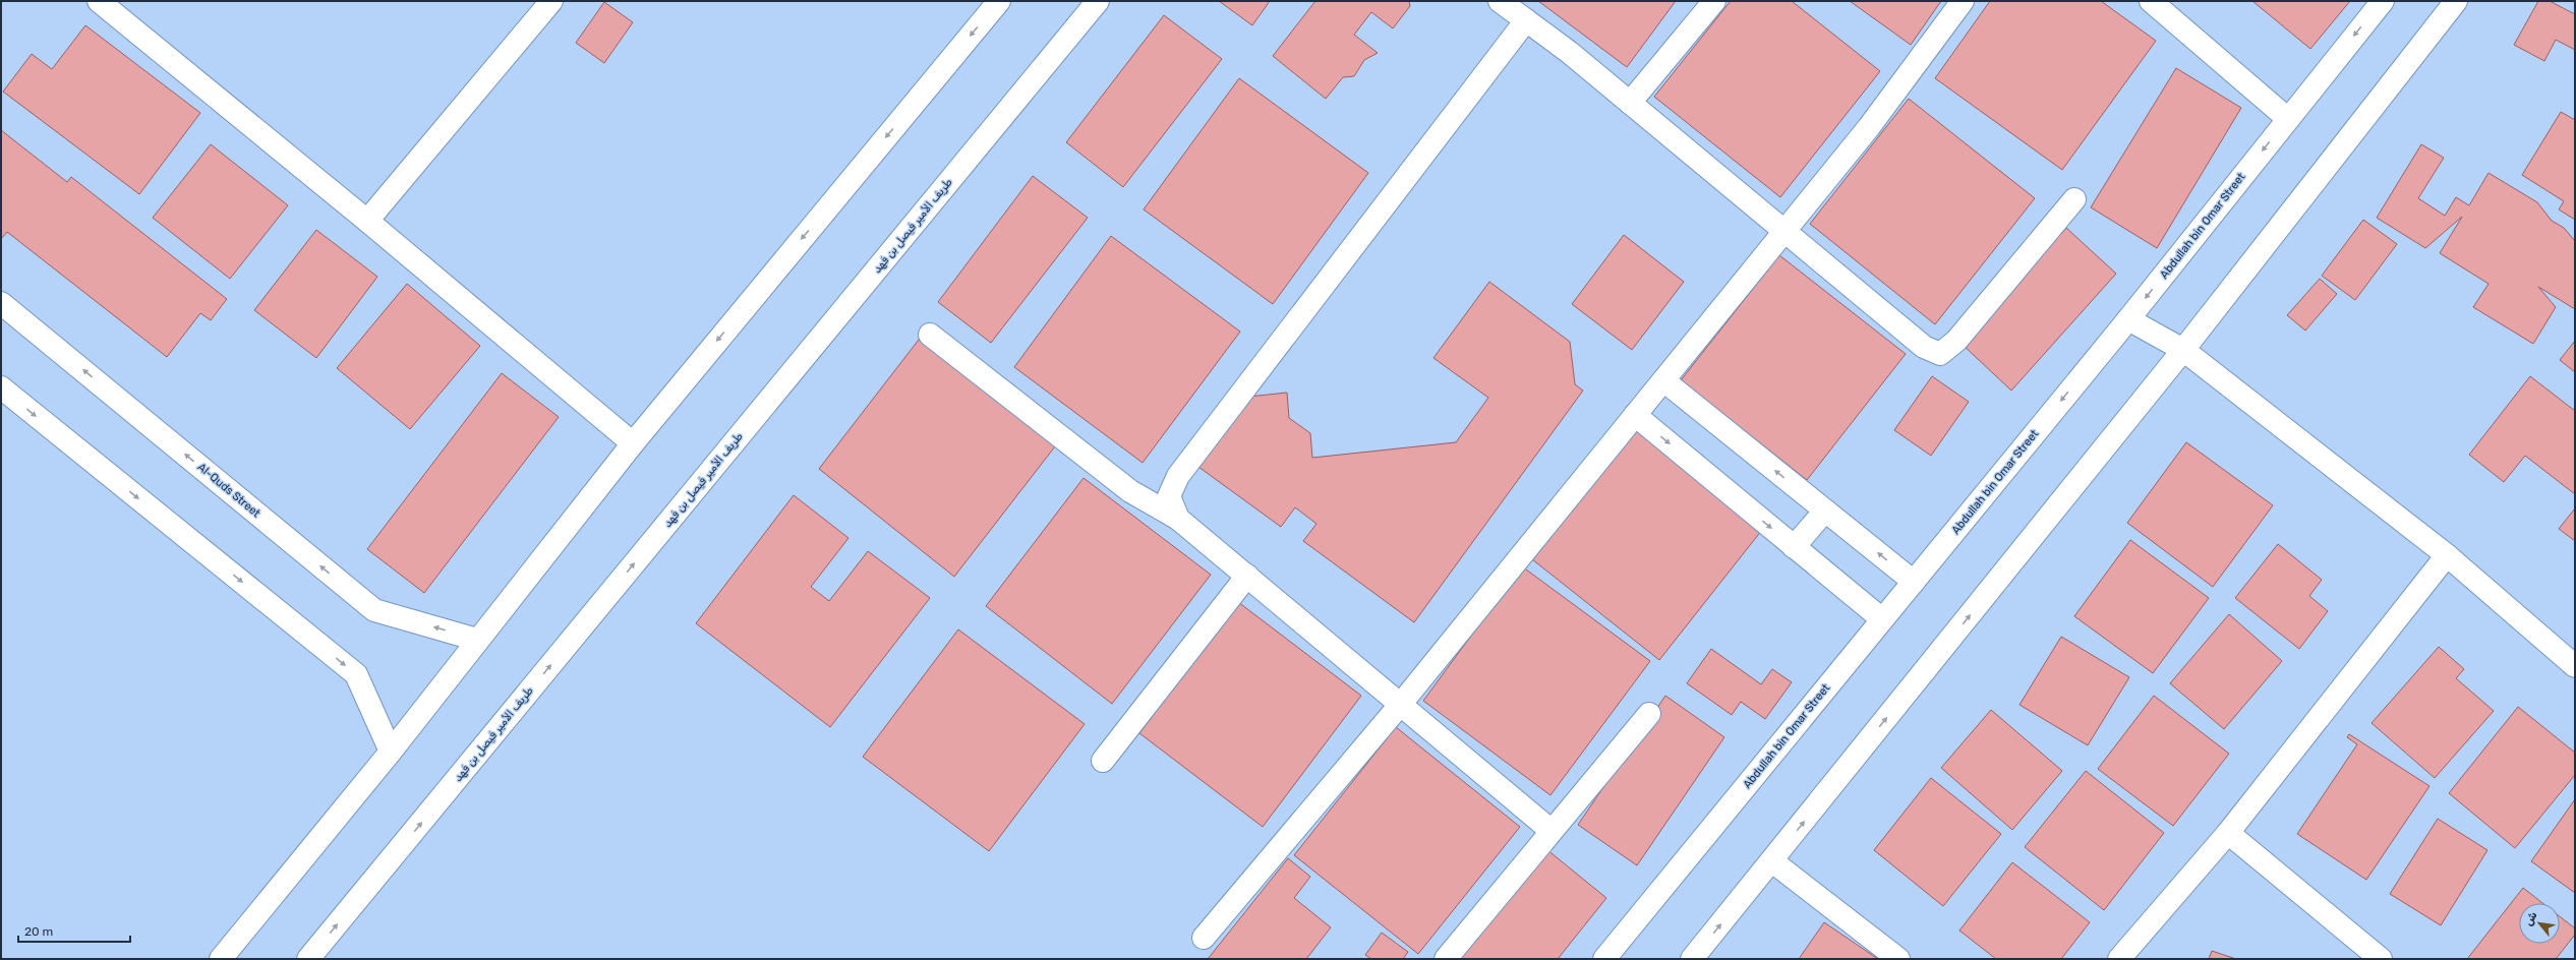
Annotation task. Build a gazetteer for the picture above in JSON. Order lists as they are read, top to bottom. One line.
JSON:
{"streets":{"street":["طريف الأمير فيصل بن فهد","Abdullah bin Omar Street","Al-Quds Street"]},"scale_bar":"20 m","north":"top left"}
